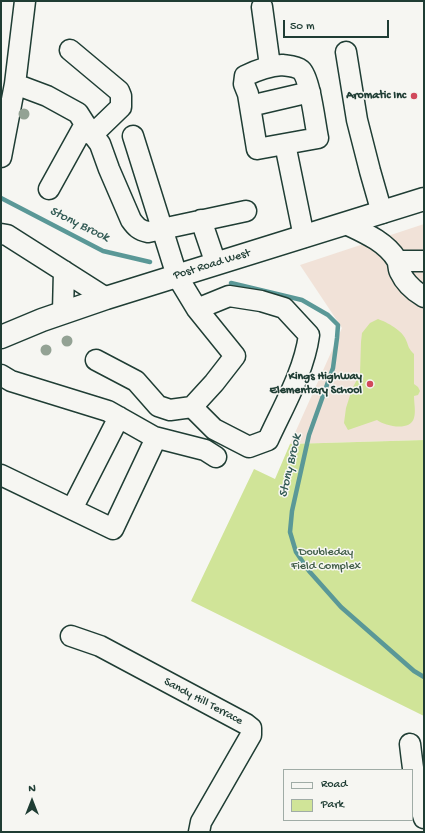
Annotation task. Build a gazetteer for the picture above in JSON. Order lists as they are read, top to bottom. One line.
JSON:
{"streets":{"main road":["Post Road West"],"street":["Sandy Hill Terrace"]},"water":["Stony Brook"],"parks":["Doubleday Field Complex"],"places":["Aromatic Inc","Kings Highway Elementary School"],"legend":["Road","Park"],"scale_bar":"50 m","north":"top"}
